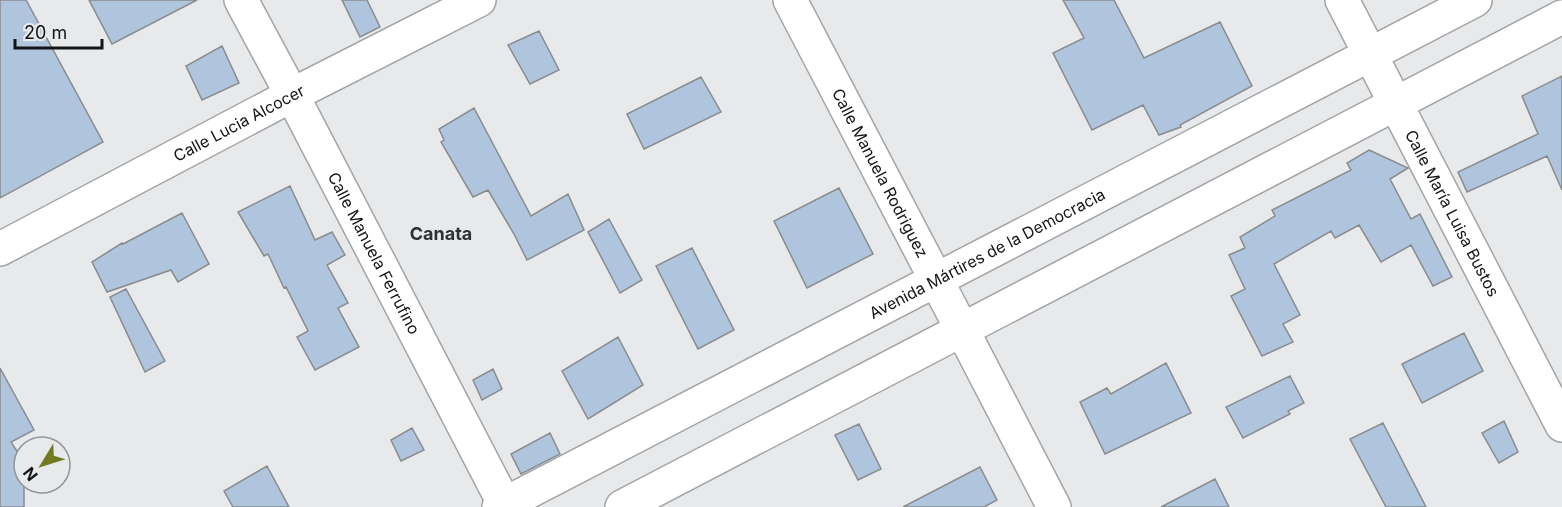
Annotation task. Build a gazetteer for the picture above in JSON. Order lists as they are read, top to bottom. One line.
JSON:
{"streets":{"street":["Calle Lucia Alcocer","Calle Manuela Rodriguez","Calle María Luisa Bustos","Calle Manuela Ferrufino","Avenida Mártires de la Democracia"]},"crossings":[["Calle Lucia Alcocer","Calle Manuela Ferrufino"],["Calle Manuela Rodriguez","Avenida Mártires de la Democracia"],["Calle María Luisa Bustos","Avenida Mártires de la Democracia"],["Calle Manuela Ferrufino","Avenida Mártires de la Democracia"]],"districts":["Canata"],"scale_bar":"20 m","north":"bottom left"}
